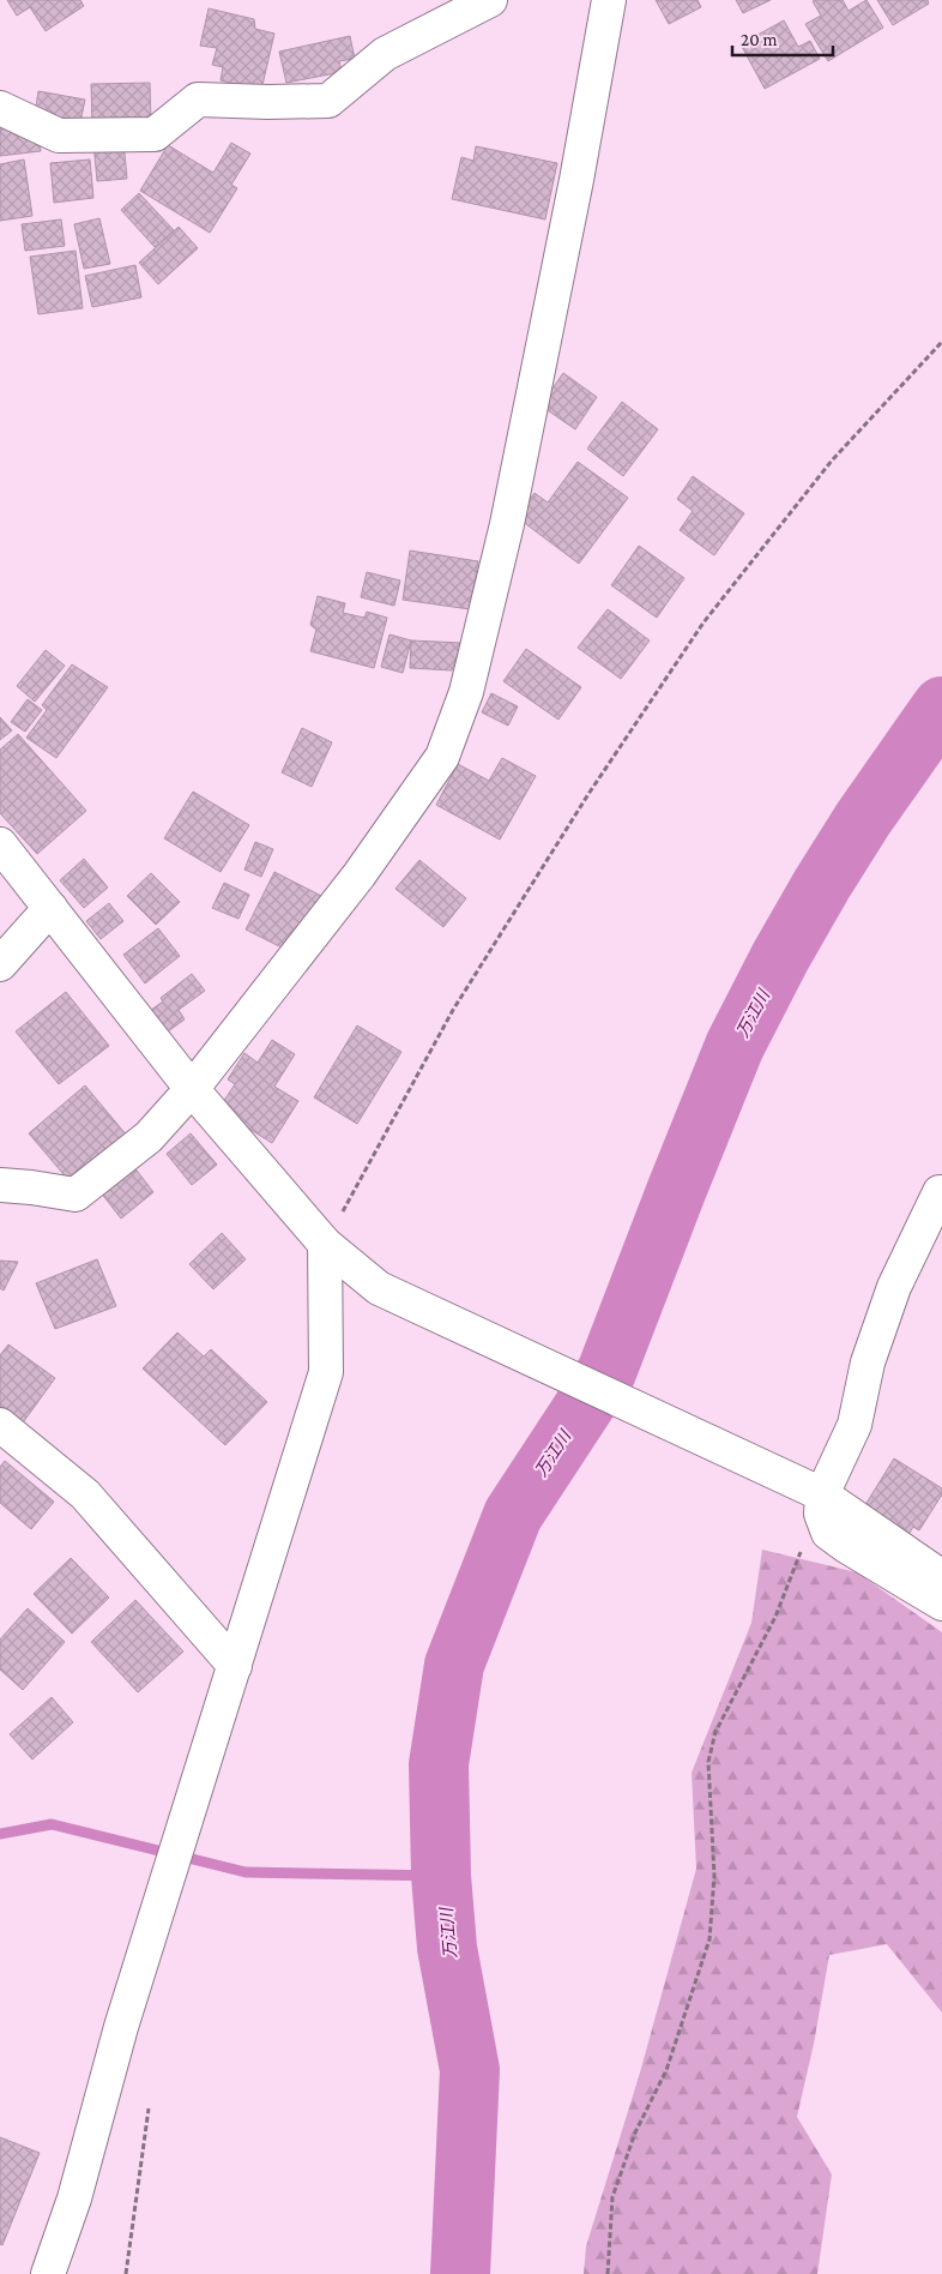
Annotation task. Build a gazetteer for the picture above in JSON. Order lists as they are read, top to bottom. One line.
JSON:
{"water":["万江川"],"scale_bar":"20 m"}
